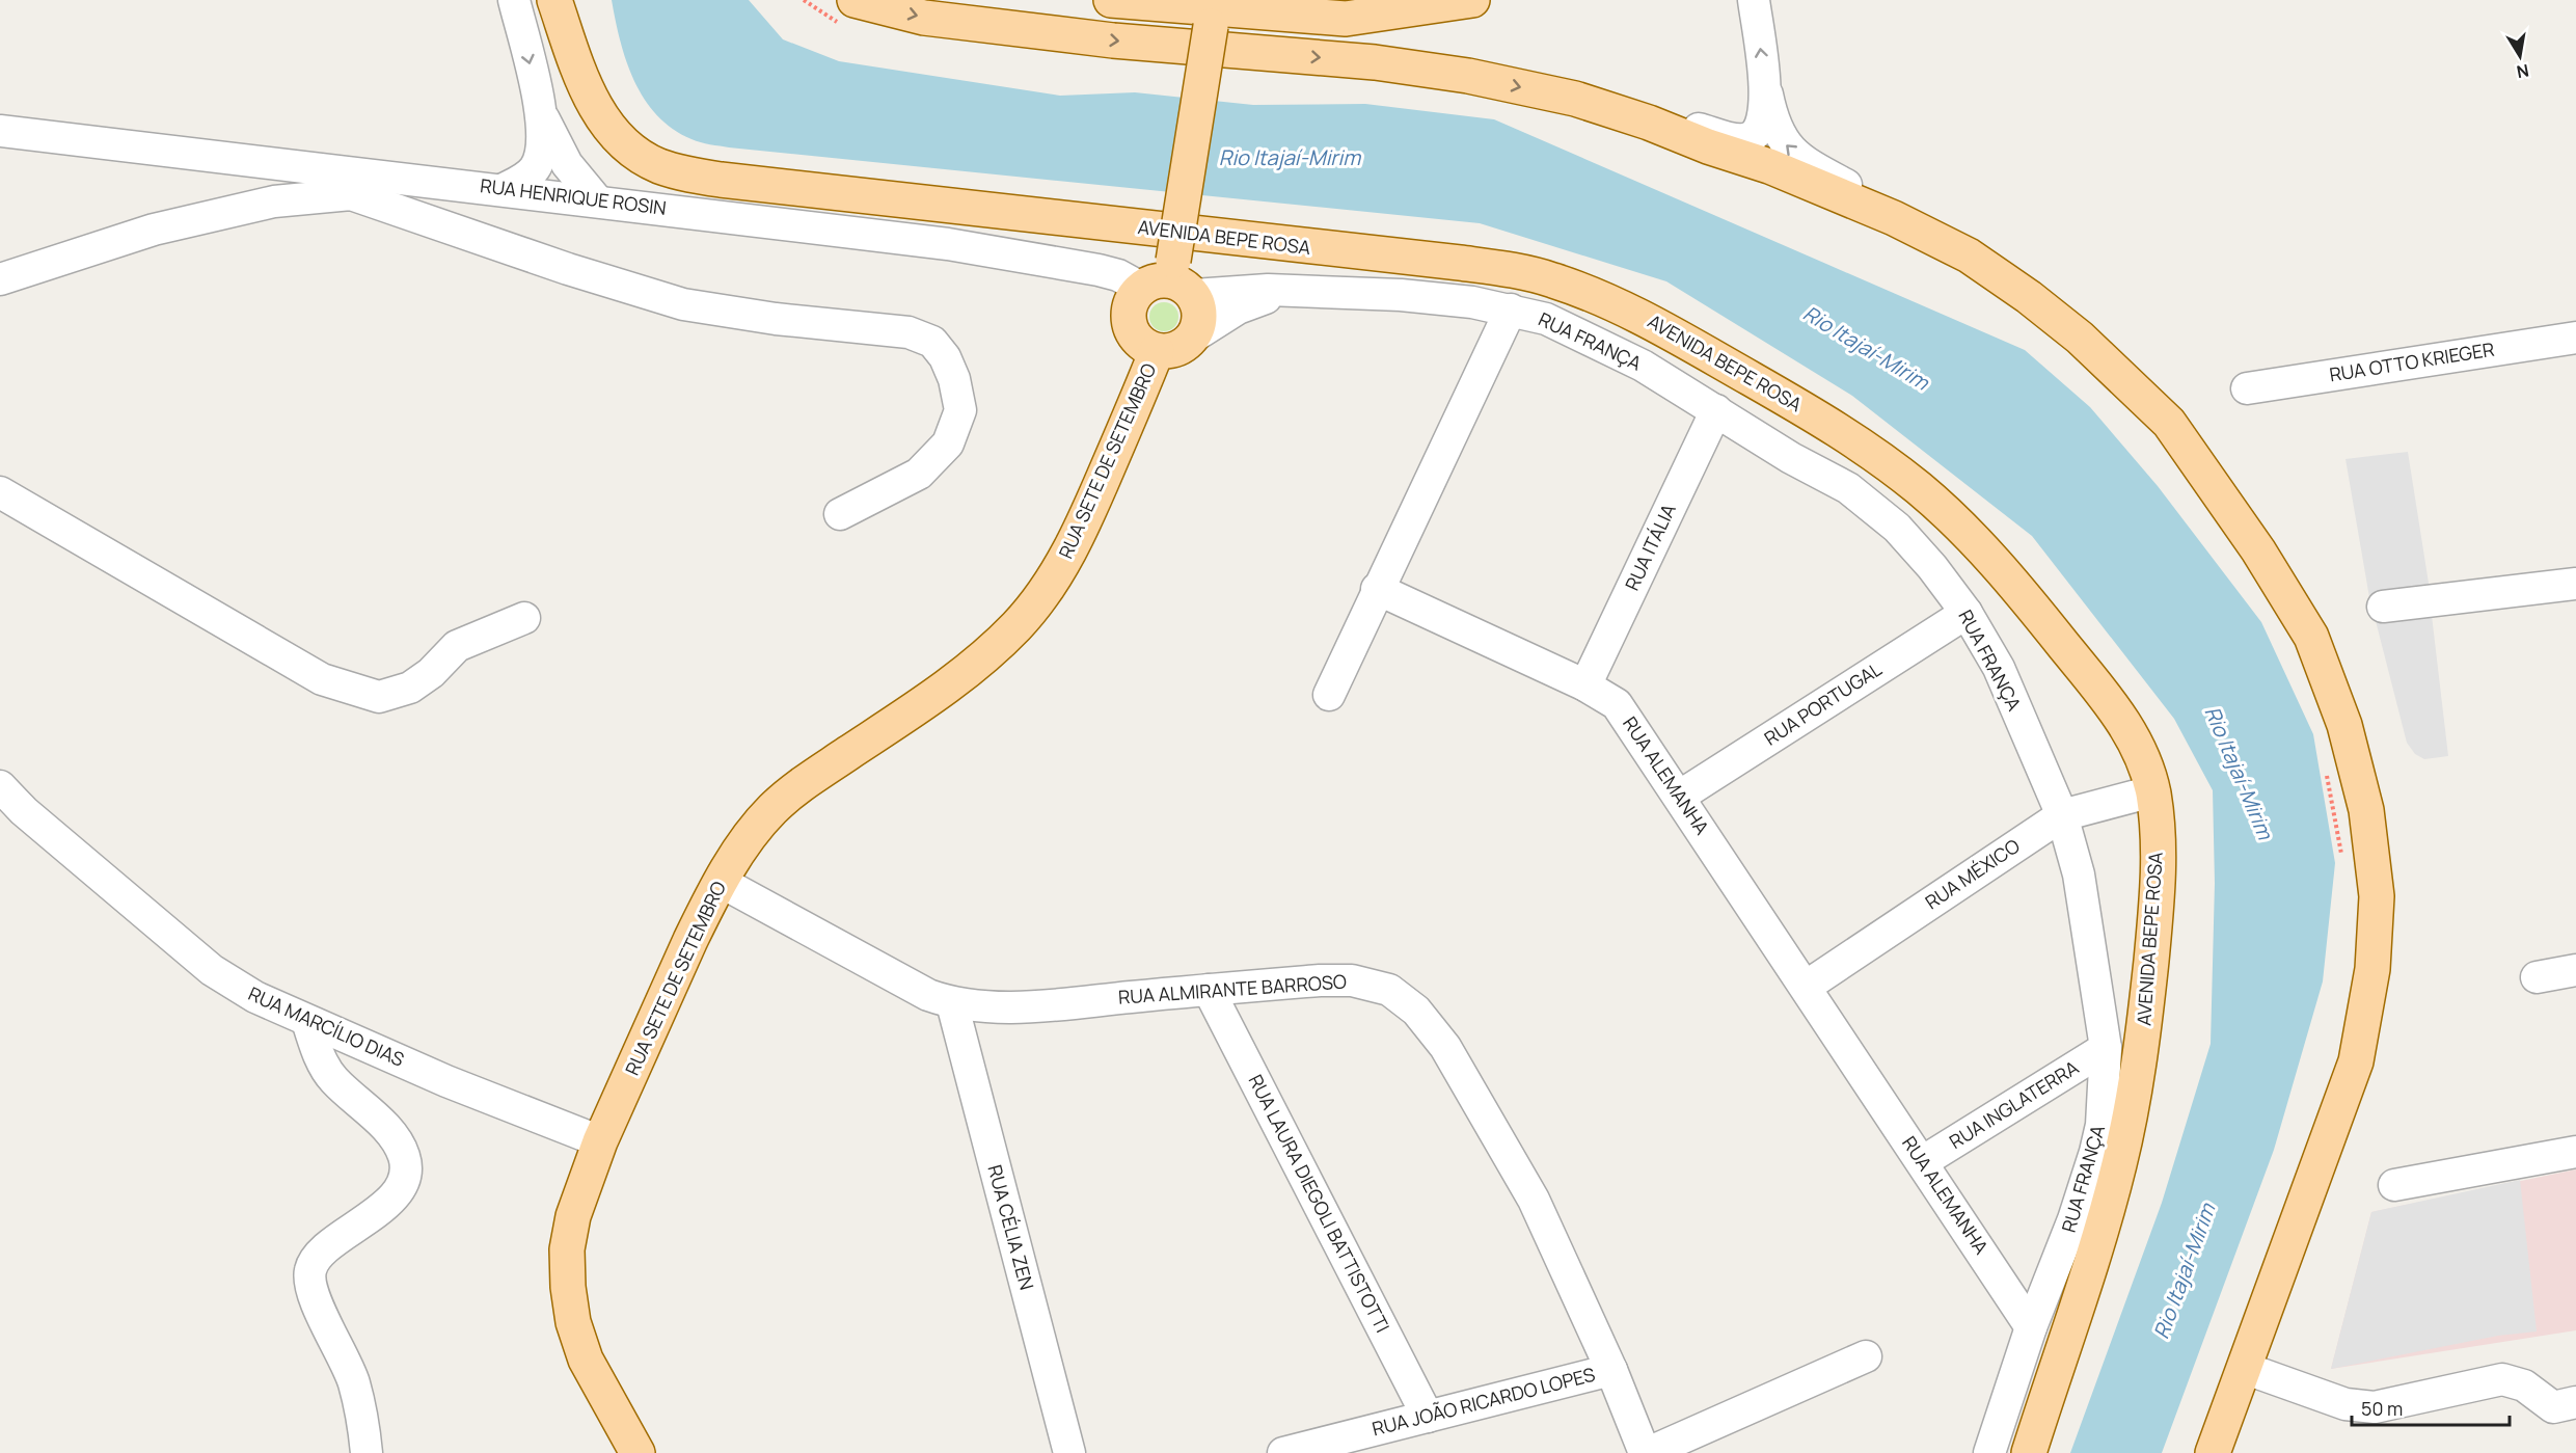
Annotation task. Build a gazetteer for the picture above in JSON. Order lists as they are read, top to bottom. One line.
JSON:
{"streets":{"main road":["AVENIDA BEPE ROSA","RUA SETE DE SETEMBRO"],"street":["RUA HENRIQUE ROSIN","RUA FRANÇA","RUA OTTO KRIEGER","RUA ITÁLIA","RUA PORTUGAL","RUA ALEMANHA","RUA MÉXICO","RUA ALMIRANTE BARROSO","RUA MARCÍLIO DIAS","RUA INGLATERRA","RUA LAURA DIEGOLI BATTISTOTTI","RUA CÉLIA ZEN","RUA JOÃO RICARDO LOPES"]},"crossings":[["RUA HENRIQUE ROSIN","RUA FRANÇA"],["RUA HENRIQUE ROSIN","RUA SETE DE SETEMBRO"],["AVENIDA BEPE ROSA","RUA MÉXICO"],["RUA FRANÇA","RUA SETE DE SETEMBRO"],["RUA FRANÇA","RUA ITÁLIA"],["RUA FRANÇA","RUA PORTUGAL"],["RUA FRANÇA","RUA ALEMANHA"],["RUA FRANÇA","RUA MÉXICO"],["RUA FRANÇA","RUA INGLATERRA"],["RUA SETE DE SETEMBRO","RUA ALMIRANTE BARROSO"],["RUA SETE DE SETEMBRO","RUA MARCÍLIO DIAS"],["RUA ITÁLIA","RUA ALEMANHA"],["RUA PORTUGAL","RUA ALEMANHA"],["RUA ALEMANHA","RUA MÉXICO"],["RUA ALEMANHA","RUA INGLATERRA"],["RUA ALMIRANTE BARROSO","RUA LAURA DIEGOLI BATTISTOTTI"],["RUA ALMIRANTE BARROSO","RUA CÉLIA ZEN"],["RUA ALMIRANTE BARROSO","RUA JOÃO RICARDO LOPES"],["RUA LAURA DIEGOLI BATTISTOTTI","RUA JOÃO RICARDO LOPES"]],"water":["Rio Itajaí-Mirim"],"scale_bar":"50 m","north":"bottom"}
